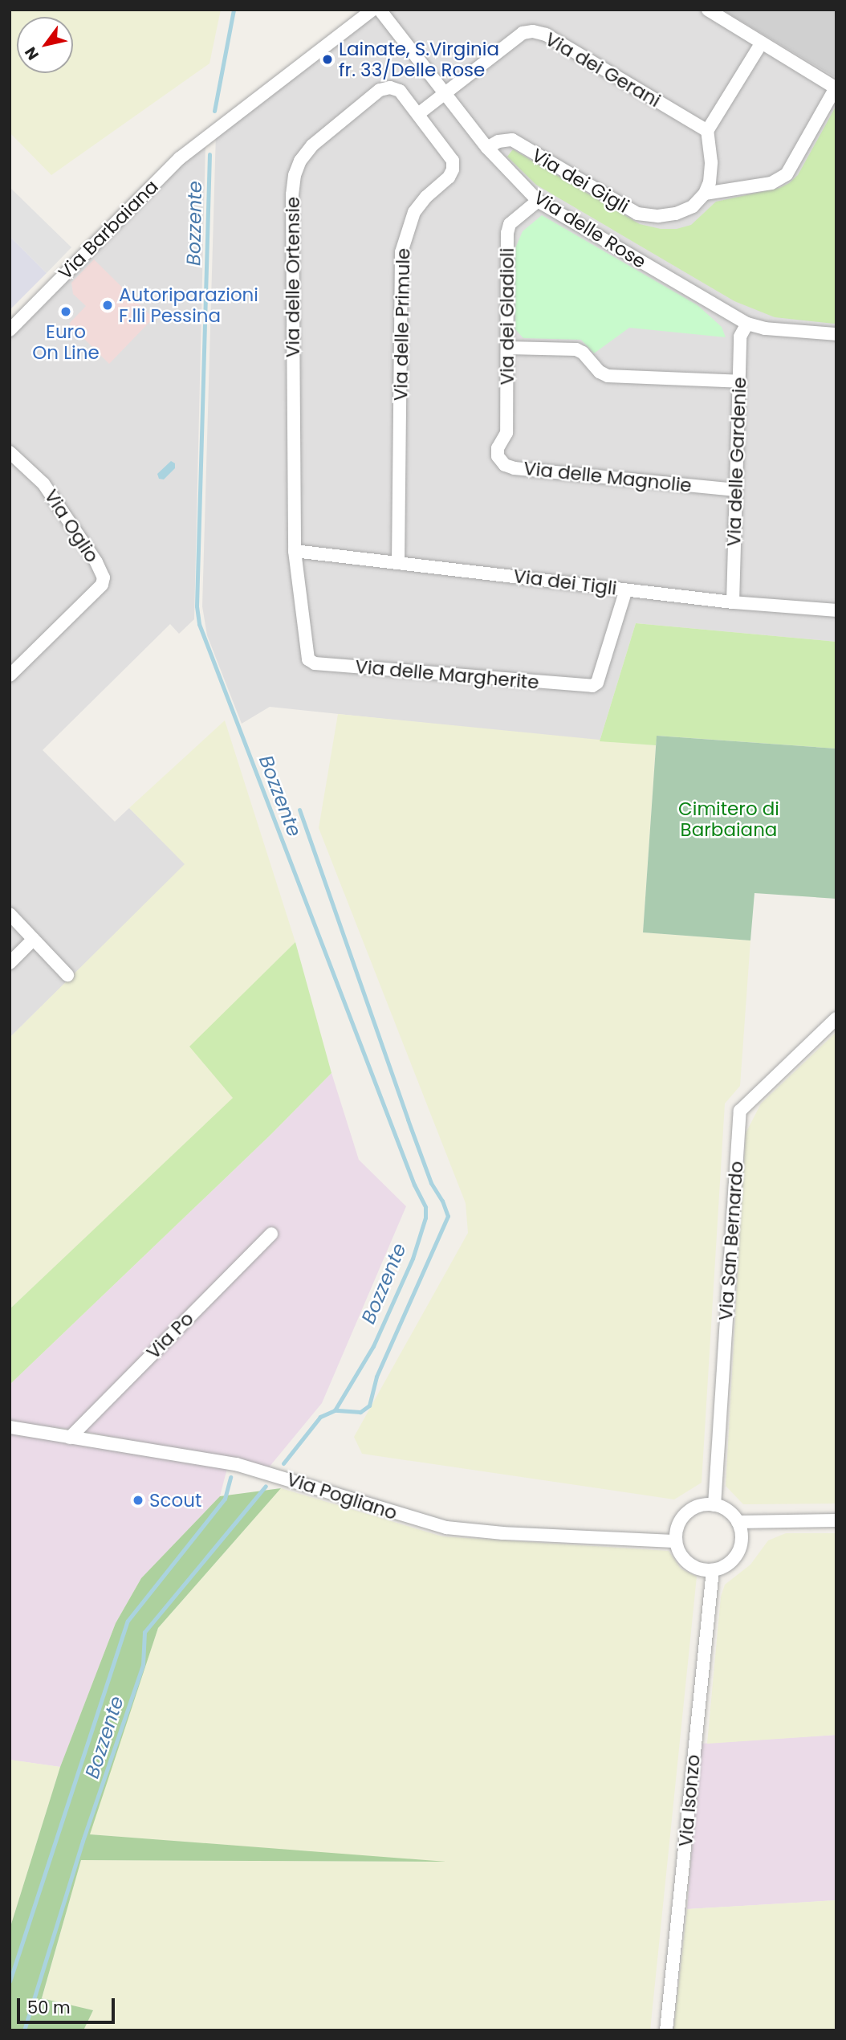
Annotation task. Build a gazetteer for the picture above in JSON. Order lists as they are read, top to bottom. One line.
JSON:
{"streets":{"street":["Via dei Gerani","Via dei Gigli","Via Barbaiana","Via delle Rose","Via delle Ortensie","Via dei Gladioli","Via delle Primule","Via delle Gardenie","Via delle Magnolie","Via Oglio","Via dei Tigli","Via delle Margherite","Via San Bernardo","Via Po","Via Pogliano","Via Isonzo"]},"crossings":[["Via dei Gerani","Via delle Rose"],["Via dei Gerani","Via delle Ortensie"],["Via dei Gerani","Via delle Primule"],["Via dei Gigli","Via delle Rose"],["Via delle Rose","Via dei Gladioli"],["Via delle Rose","Via delle Gardenie"],["Via delle Ortensie","Via delle Primule"],["Via delle Ortensie","Via dei Tigli"],["Via delle Ortensie","Via delle Margherite"],["Via dei Gladioli","Via delle Magnolie"],["Via delle Primule","Via dei Tigli"],["Via delle Gardenie","Via delle Magnolie"],["Via delle Gardenie","Via dei Tigli"],["Via dei Tigli","Via delle Margherite"],["Via San Bernardo","Via Pogliano"],["Via San Bernardo","Via Isonzo"],["Via Po","Via Pogliano"],["Via Pogliano","Via Isonzo"]],"water":["Bozzente"],"parks":["Cimitero di Barbaiana"],"places":["Lainate, S.Virginia fr. 33/Delle Rose","Autoriparazioni F.lli Pessina","Euro On Line","Scout"],"scale_bar":"50 m","north":"bottom left"}
